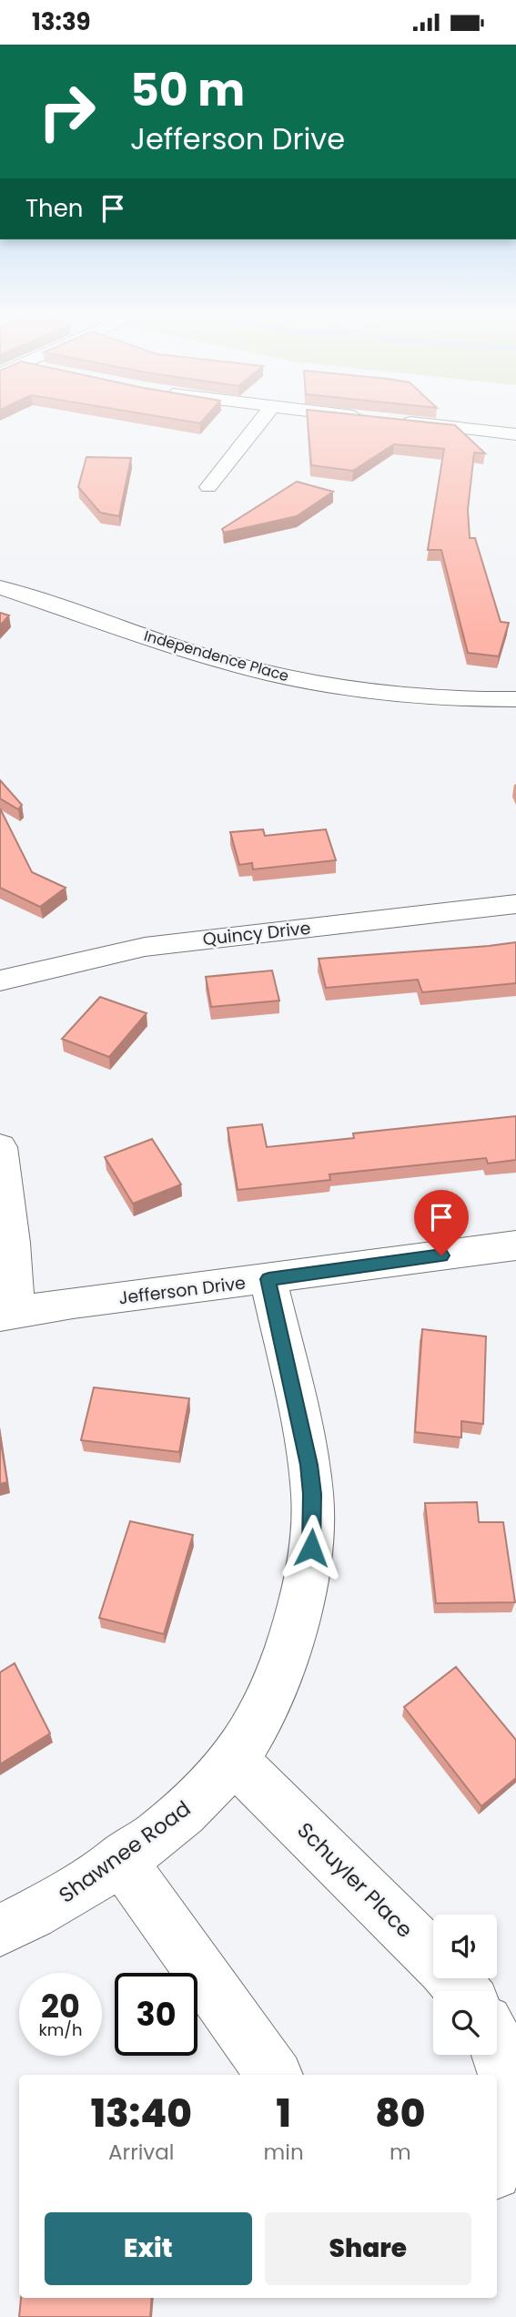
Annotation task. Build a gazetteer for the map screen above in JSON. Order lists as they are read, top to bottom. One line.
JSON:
{"streets":{"street":["Independence Place","Quincy Drive","Jefferson Drive","Shawnee Road","Schuyler Place"]},"crossings":[["Jefferson Drive","Shawnee Road"],["Shawnee Road","Schuyler Place"]],"page":{"status":"13:39","turn":["50 m","Jefferson Drive"],"then":"Then","speed":"20 km/h","limit":"30","eta":["13:40","Arrival","1","min","80","m"],"buttons":["Exit","Share"]}}
